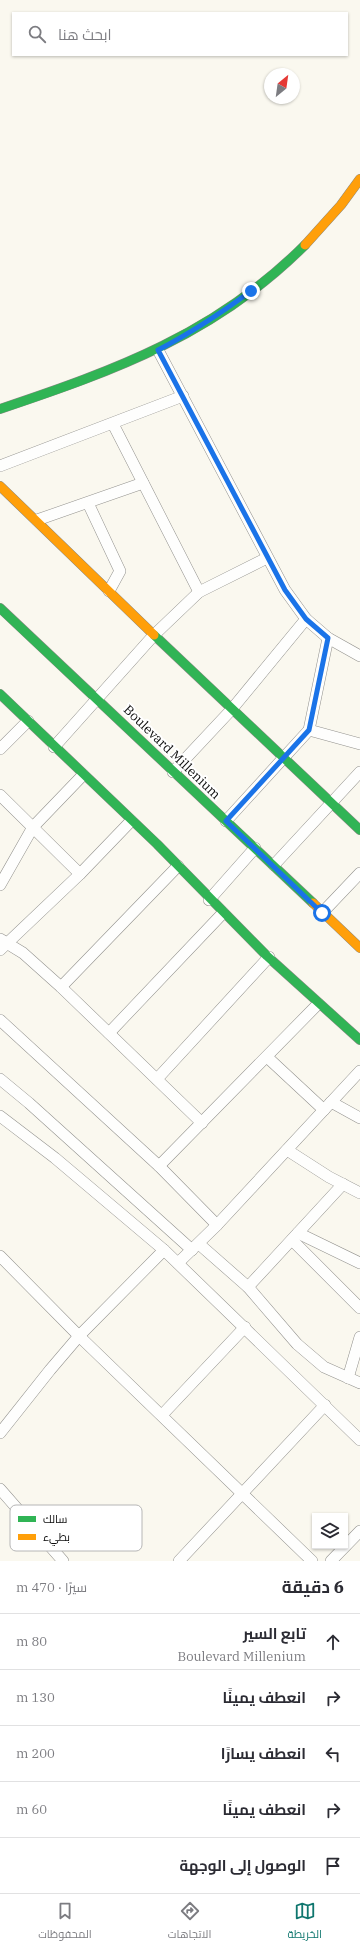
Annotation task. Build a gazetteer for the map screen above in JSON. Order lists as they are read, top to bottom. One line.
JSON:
{"streets":{"street":["Boulevard Millenium"]},"legend":["سالك","بطيء"],"north":"top right","page":{"search":"ابحث هنا","heading":["6 دقيقة","سيرًا · 470 m"],"list":[["تابع السير","Boulevard Millenium","80 m"],["انعطف يمينًا","130 m"],["انعطف يسارًا","200 m"],["انعطف يمينًا","60 m"],"الوصول إلى الوجهة"],"nav":["الخريطة","الاتجاهات","المحفوظات"]}}
